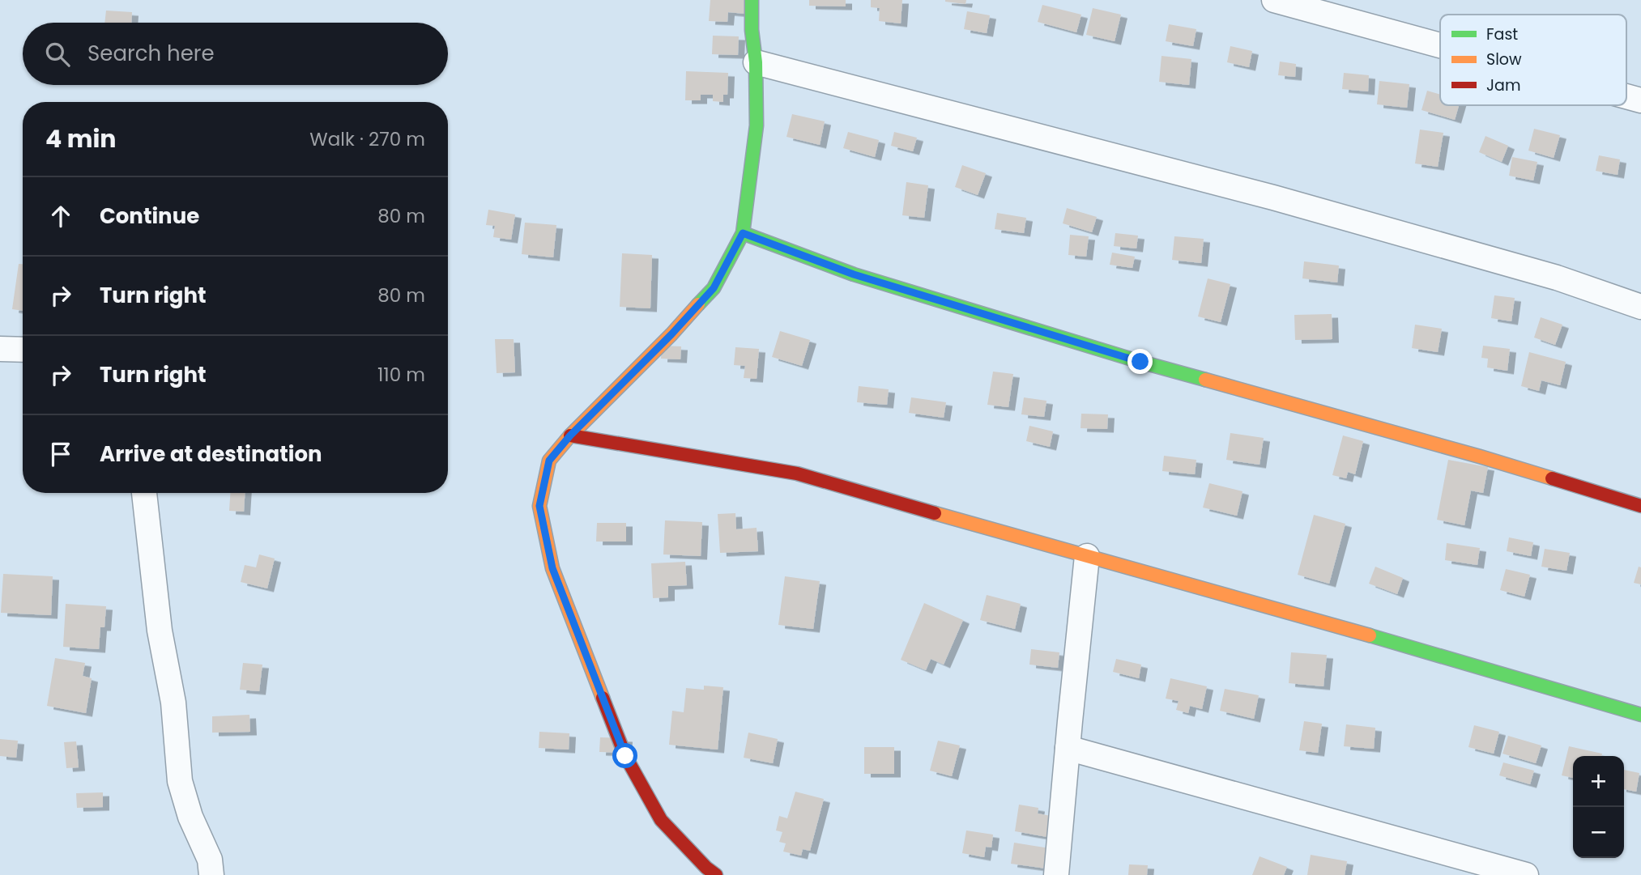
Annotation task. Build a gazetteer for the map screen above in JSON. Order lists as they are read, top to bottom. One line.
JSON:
{"legend":["Fast","Slow","Jam"],"page":{"search":"Search here","heading":["4 min","Walk · 270 m"],"list":[["Continue","80 m"],["Turn right","80 m"],["Turn right","110 m"],"Arrive at destination"],"map_buttons":["+","−"]}}
